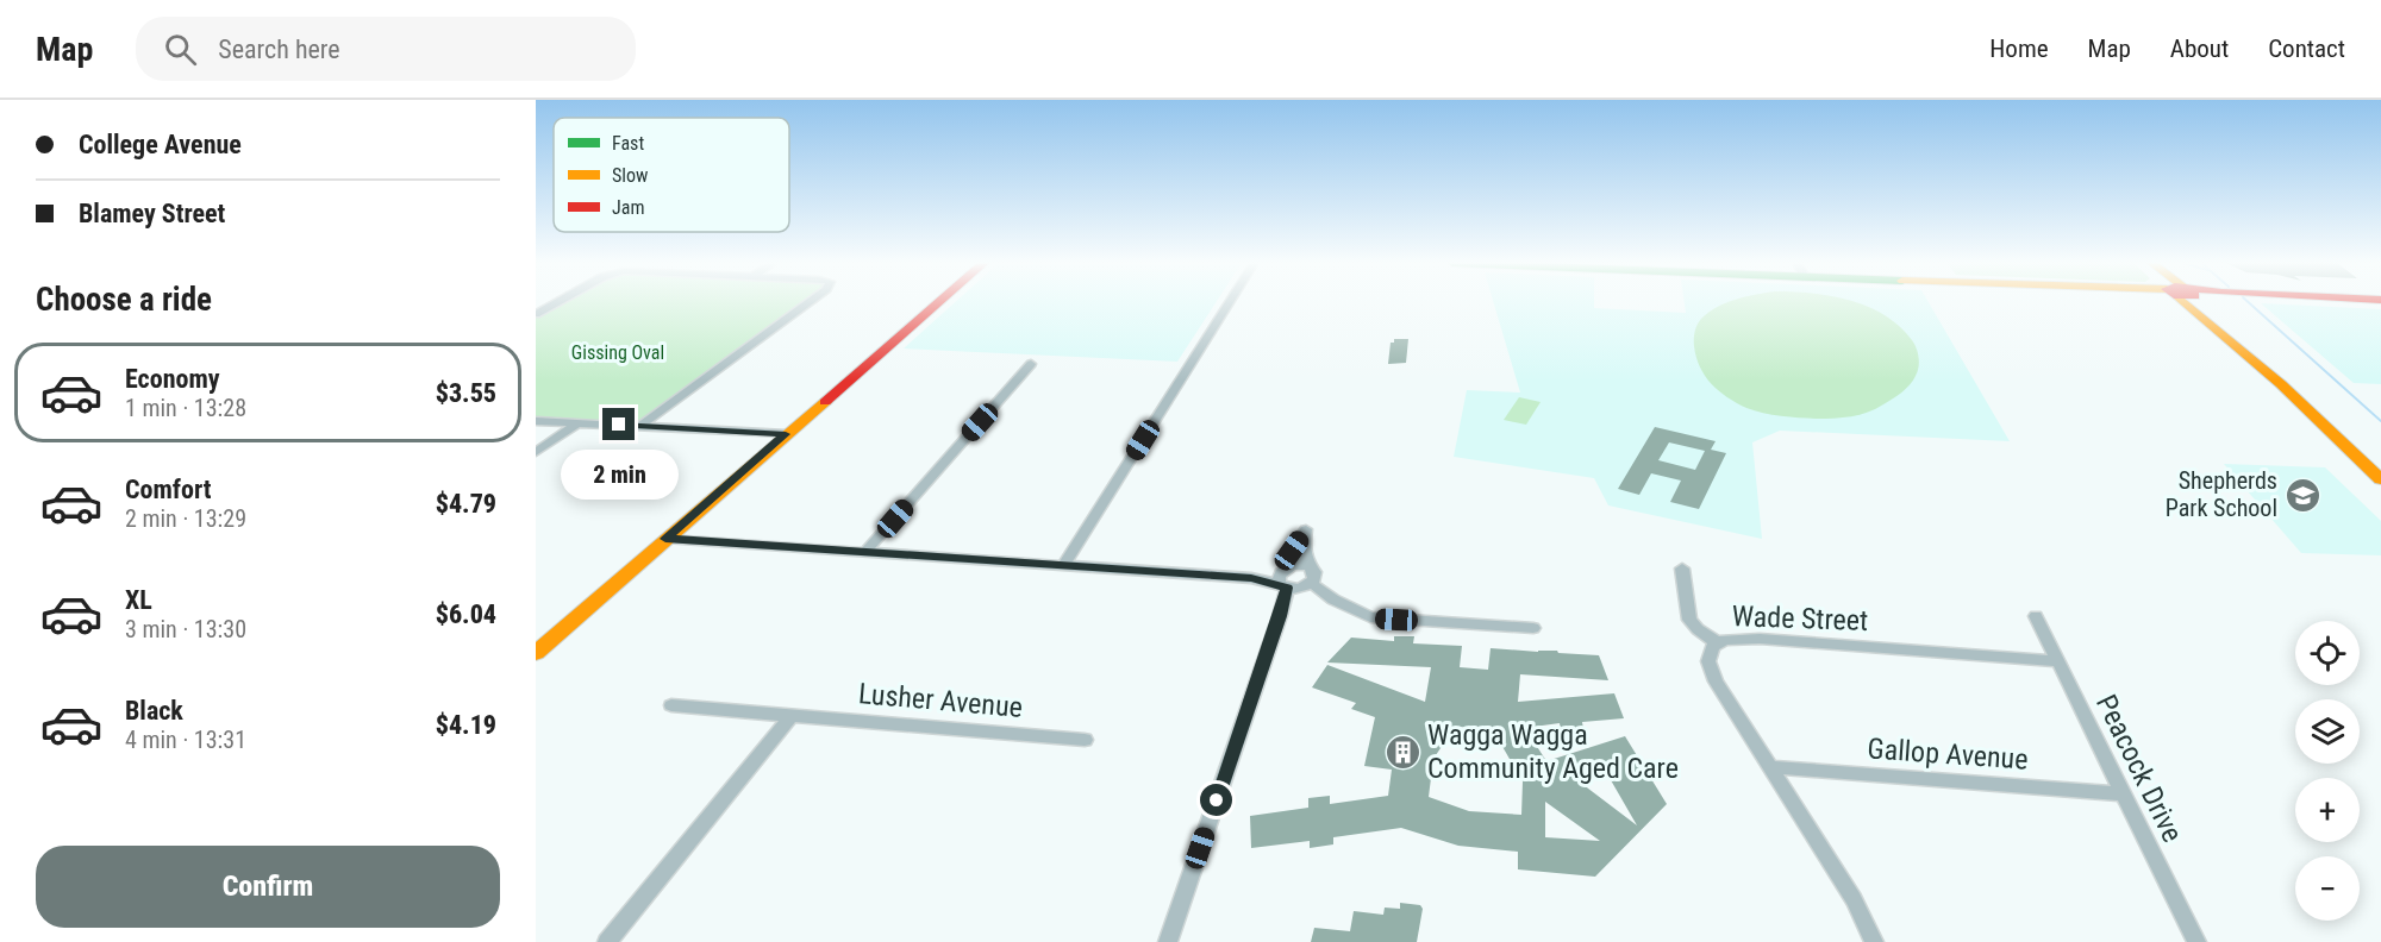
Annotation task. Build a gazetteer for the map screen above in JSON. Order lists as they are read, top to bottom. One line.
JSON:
{"streets":{"street":["Wade Street","Lusher Avenue","Gallop Avenue","Peacock Drive"]},"crossings":[["Wade Street","Gallop Avenue"],["Wade Street","Peacock Drive"],["Gallop Avenue","Peacock Drive"]],"parks":["Gissing Oval"],"places":{"school or university":["Shepherds Park School"],"building":["Wagga Wagga Community Aged Care"]},"legend":["Fast","Slow","Jam"],"page":{"header":"Map","search":"Search here","nav":["Home","Map","About","Contact"],"banner":["College Avenue","Blamey Street"],"heading":"Choose a ride","list":[{"name":"Economy","note":"1 min · 13:28","value":"$3.55"},{"name":"Comfort","note":"2 min · 13:29","value":"$4.79"},{"name":"XL","note":"3 min · 13:30","value":"$6.04"},{"name":"Black","note":"4 min · 13:31","value":"$4.19"}],"bubble":"2 min","map_buttons":["+","−"],"buttons":"Confirm"}}
